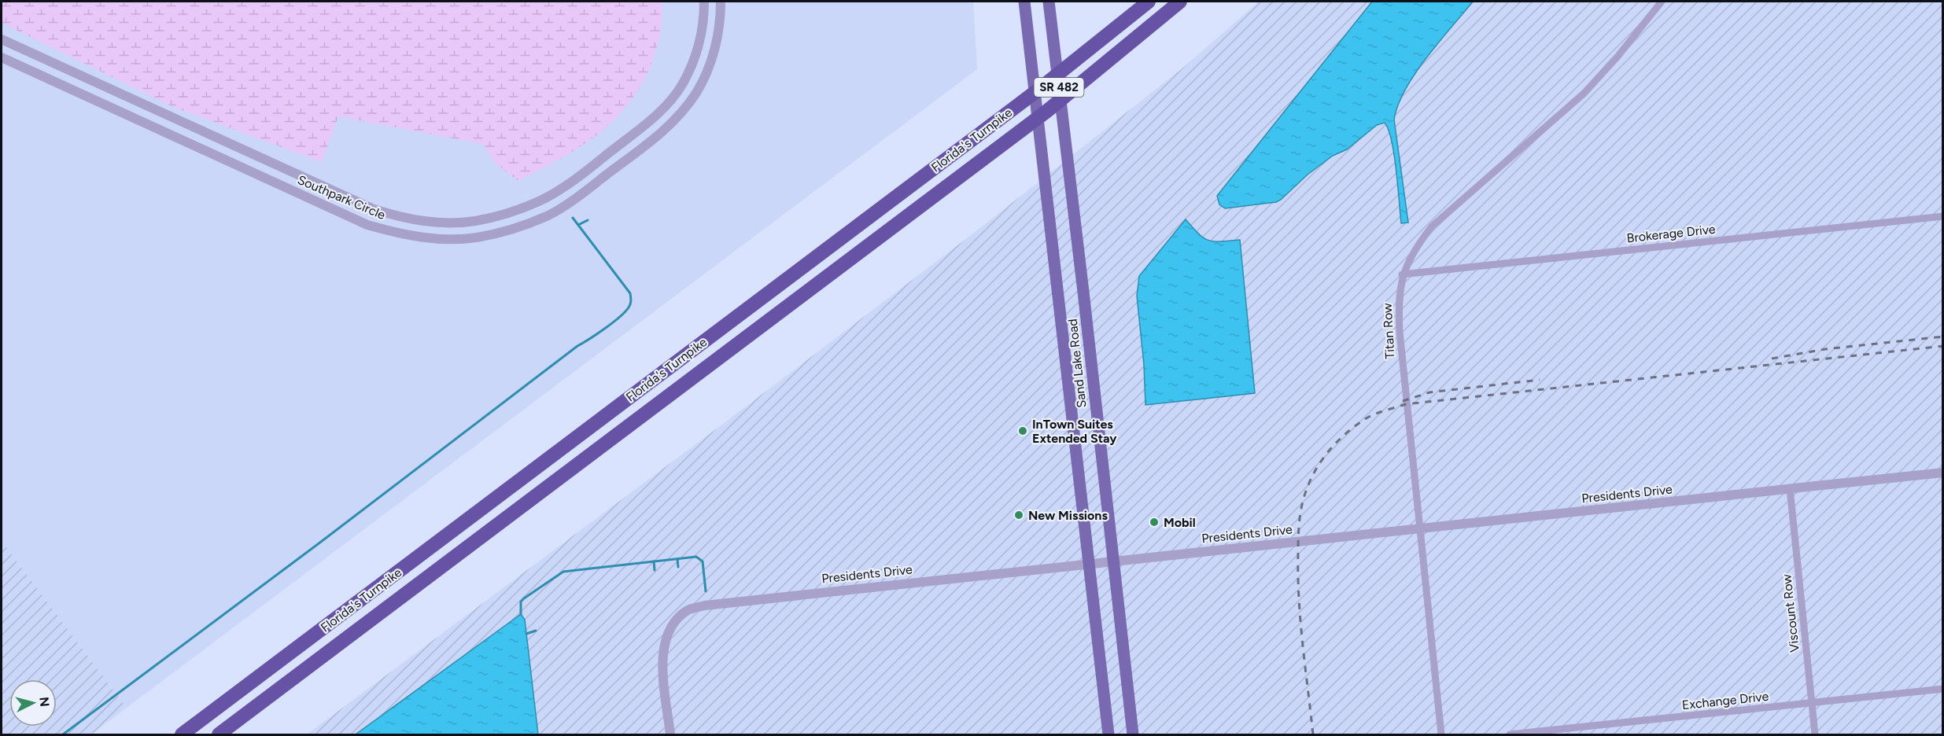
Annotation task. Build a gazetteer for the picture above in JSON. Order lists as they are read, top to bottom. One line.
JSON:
{"streets":{"highway":["Florida's Turnpike"],"main road":["SR 482","Sand Lake Road"],"street":["Southpark Circle","Brokerage Drive","Titan Row","Presidents Drive","Viscount Row","Exchange Drive"]},"crossings":[["Brokerage Drive","Titan Row"],["Titan Row","Presidents Drive"],["Sand Lake Road","Presidents Drive"],["Presidents Drive","Viscount Row"],["Viscount Row","Exchange Drive"]],"places":["InTown Suites Extended Stay","New Missions","Mobil"],"north":"right"}
